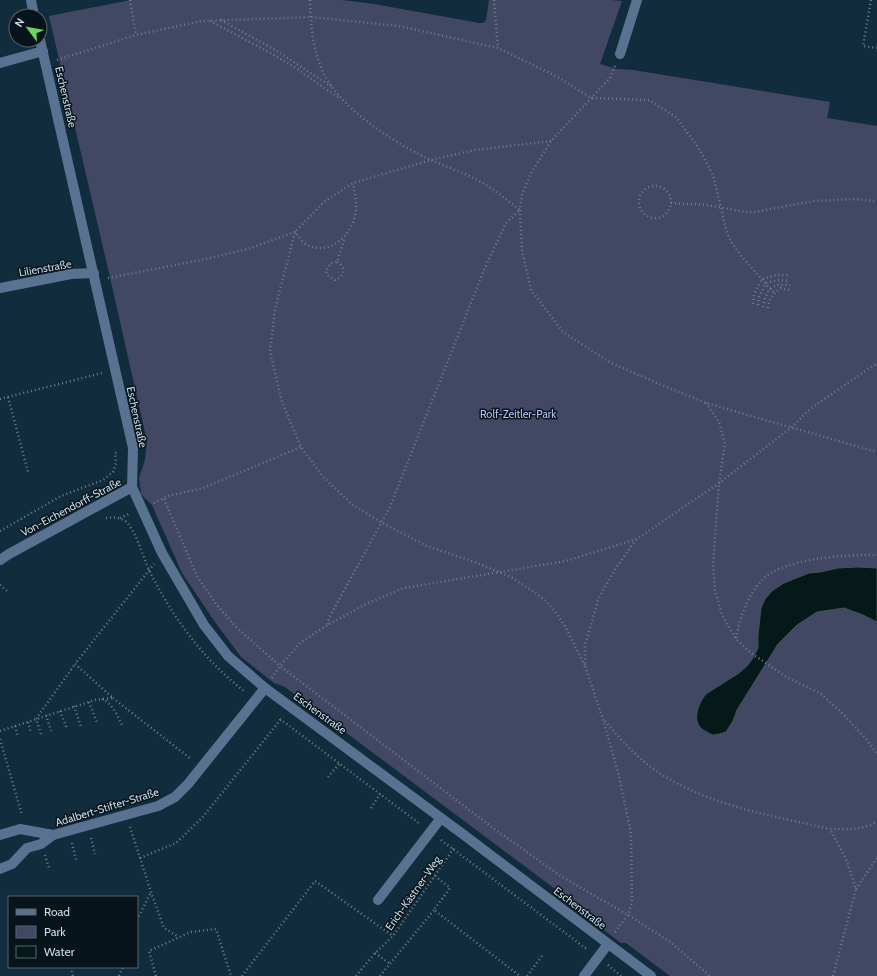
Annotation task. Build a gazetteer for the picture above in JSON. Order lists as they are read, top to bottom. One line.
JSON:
{"streets":{"street":["Eschenstraße","Lilienstraße","Von-Eichendorff-Straße","Adalbert-Stifter-Straße"],"path":["Erich-Kästner-Weg"]},"crossings":[["Eschenstraße","Lilienstraße"],["Eschenstraße","Von-Eichendorff-Straße"],["Eschenstraße","Adalbert-Stifter-Straße"],["Eschenstraße","Erich-Kästner-Weg"]],"parks":["Rolf-Zeitler-Park"],"legend":["Road","Park","Water"],"north":"top left"}
